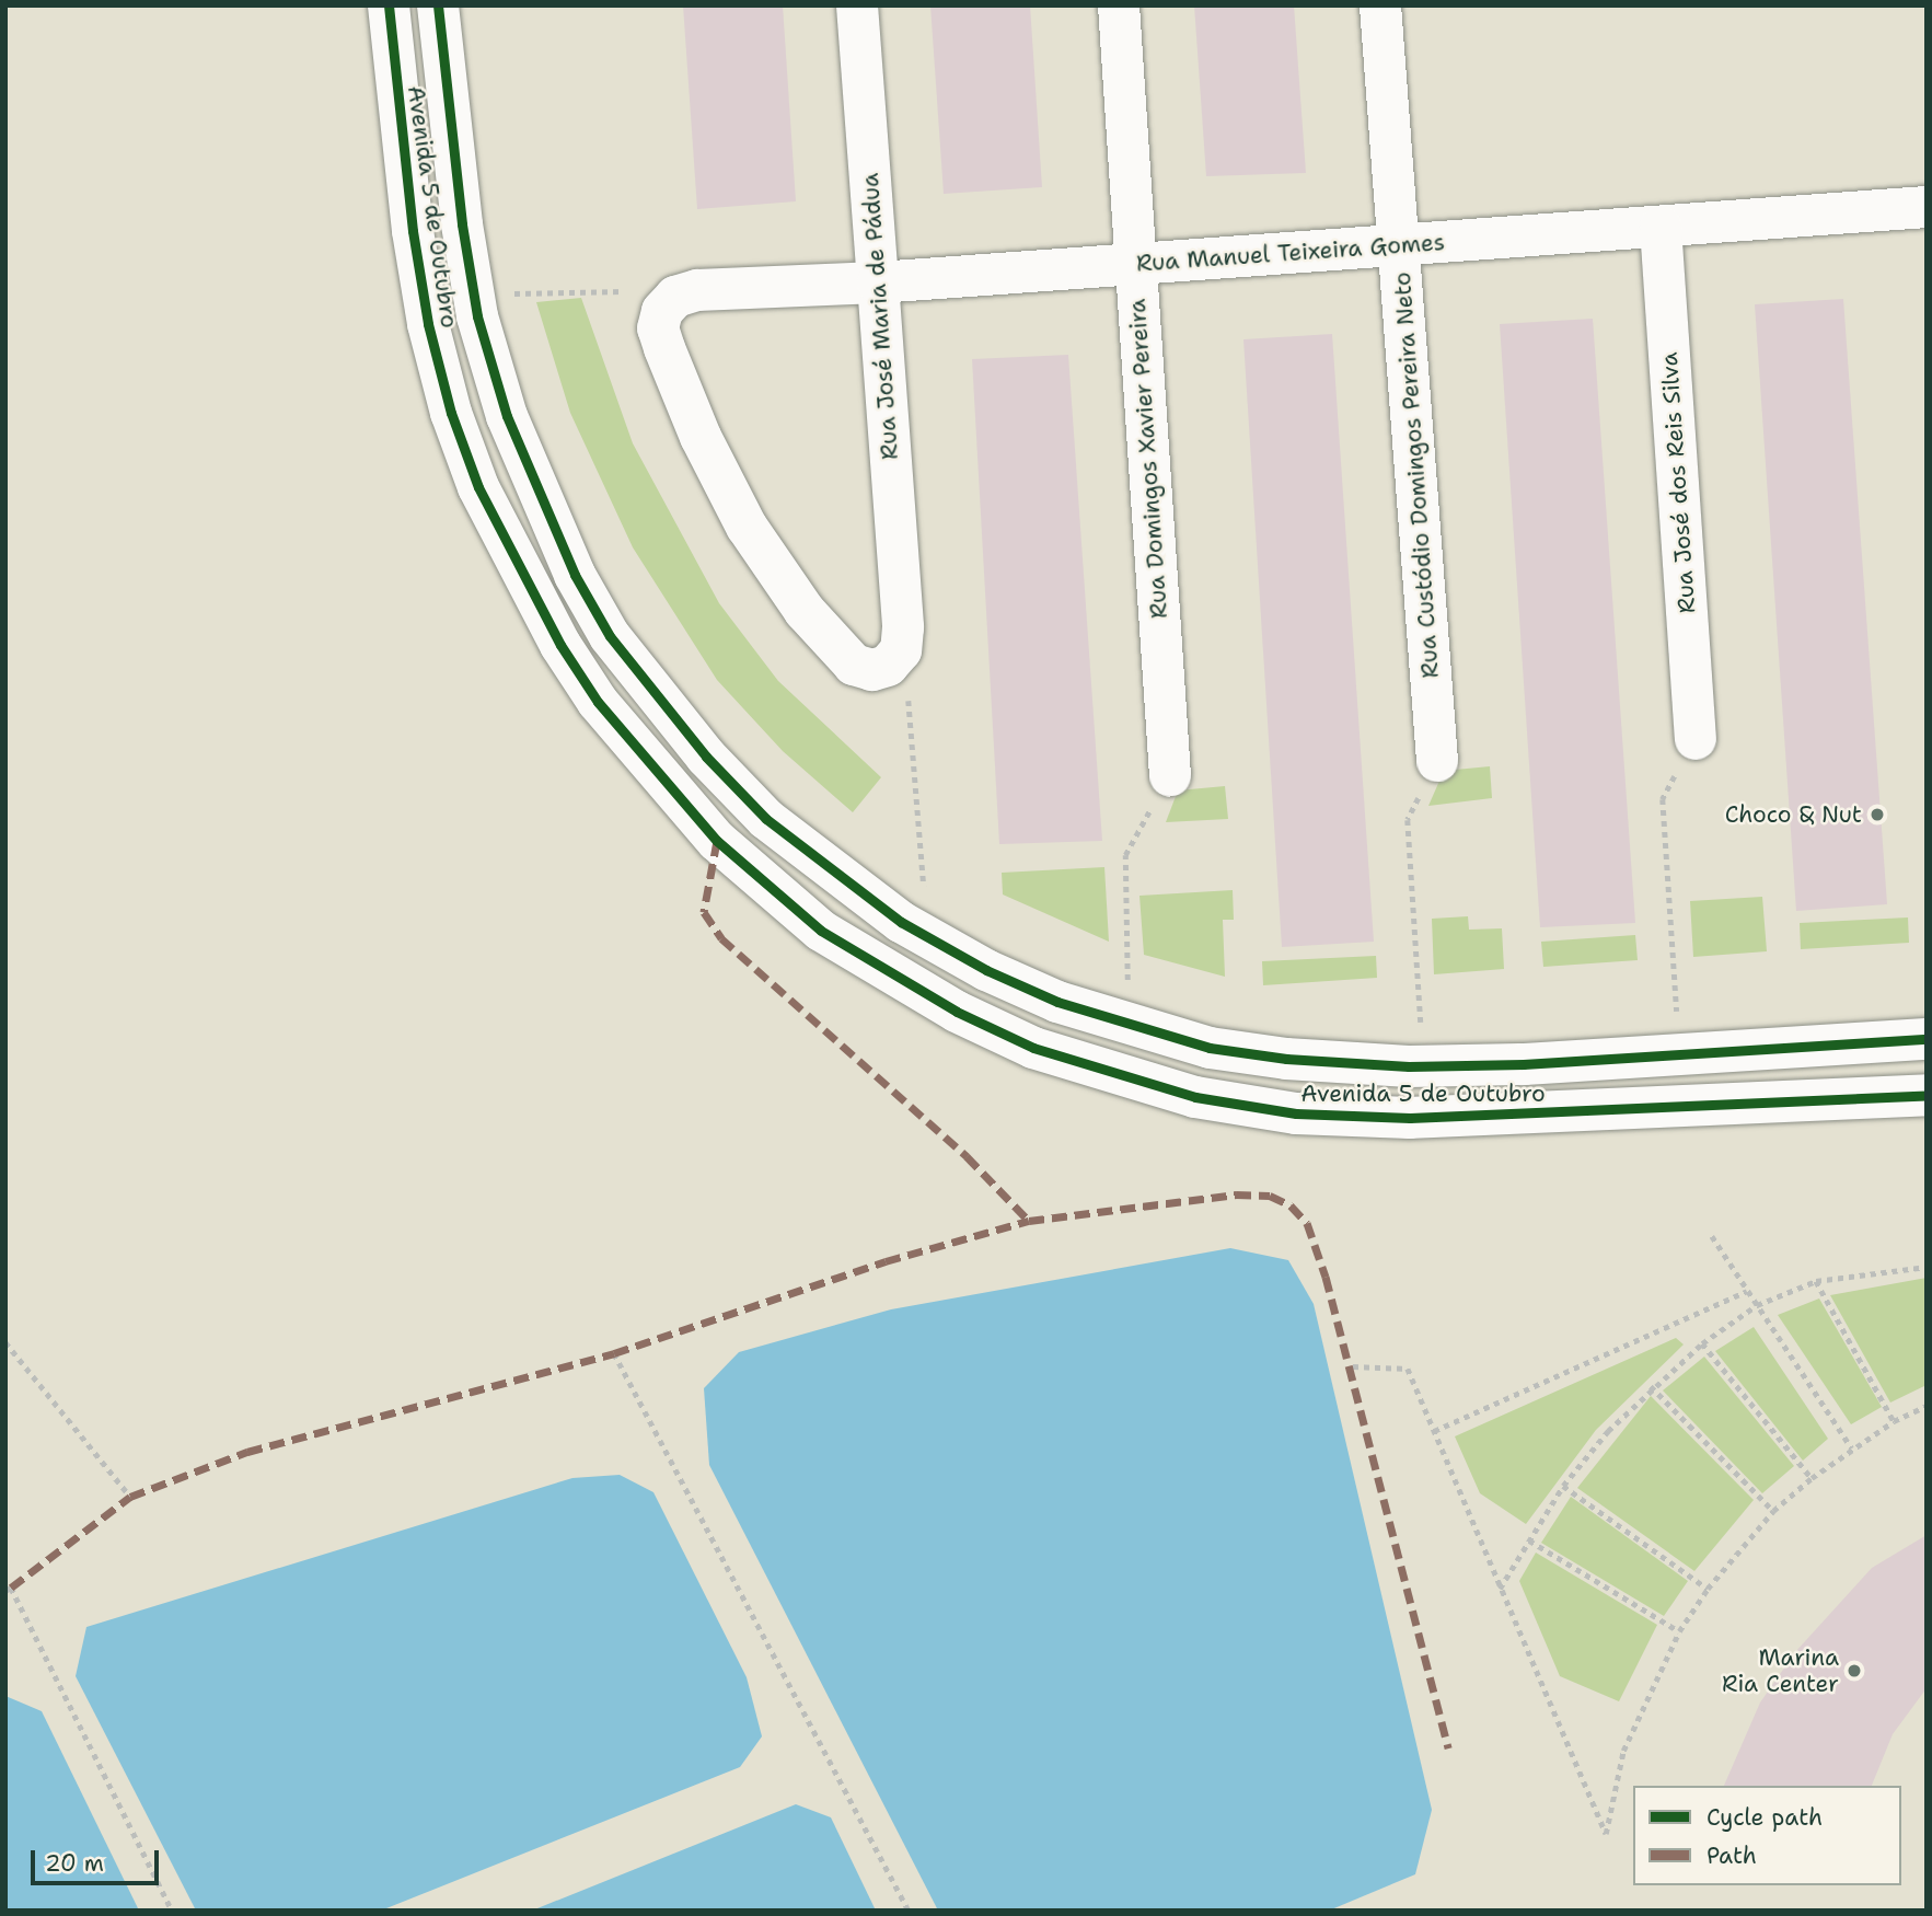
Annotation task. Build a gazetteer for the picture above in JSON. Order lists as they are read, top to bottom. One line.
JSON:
{"streets":{"street":["Avenida 5 de Outubro","Rua Manuel Teixeira Gomes","Rua José Maria de Pádua","Rua Domingos Xavier Pereira","Rua Custódio Domingos Pereira Neto","Rua José dos Reis Silva"]},"crossings":[["Rua Manuel Teixeira Gomes","Rua José Maria de Pádua"],["Rua Manuel Teixeira Gomes","Rua Domingos Xavier Pereira"],["Rua Manuel Teixeira Gomes","Rua Custódio Domingos Pereira Neto"],["Rua Manuel Teixeira Gomes","Rua José dos Reis Silva"]],"places":["Choco & Nut","Marina Ria Center"],"legend":["Cycle path","Path"],"scale_bar":"20 m"}
